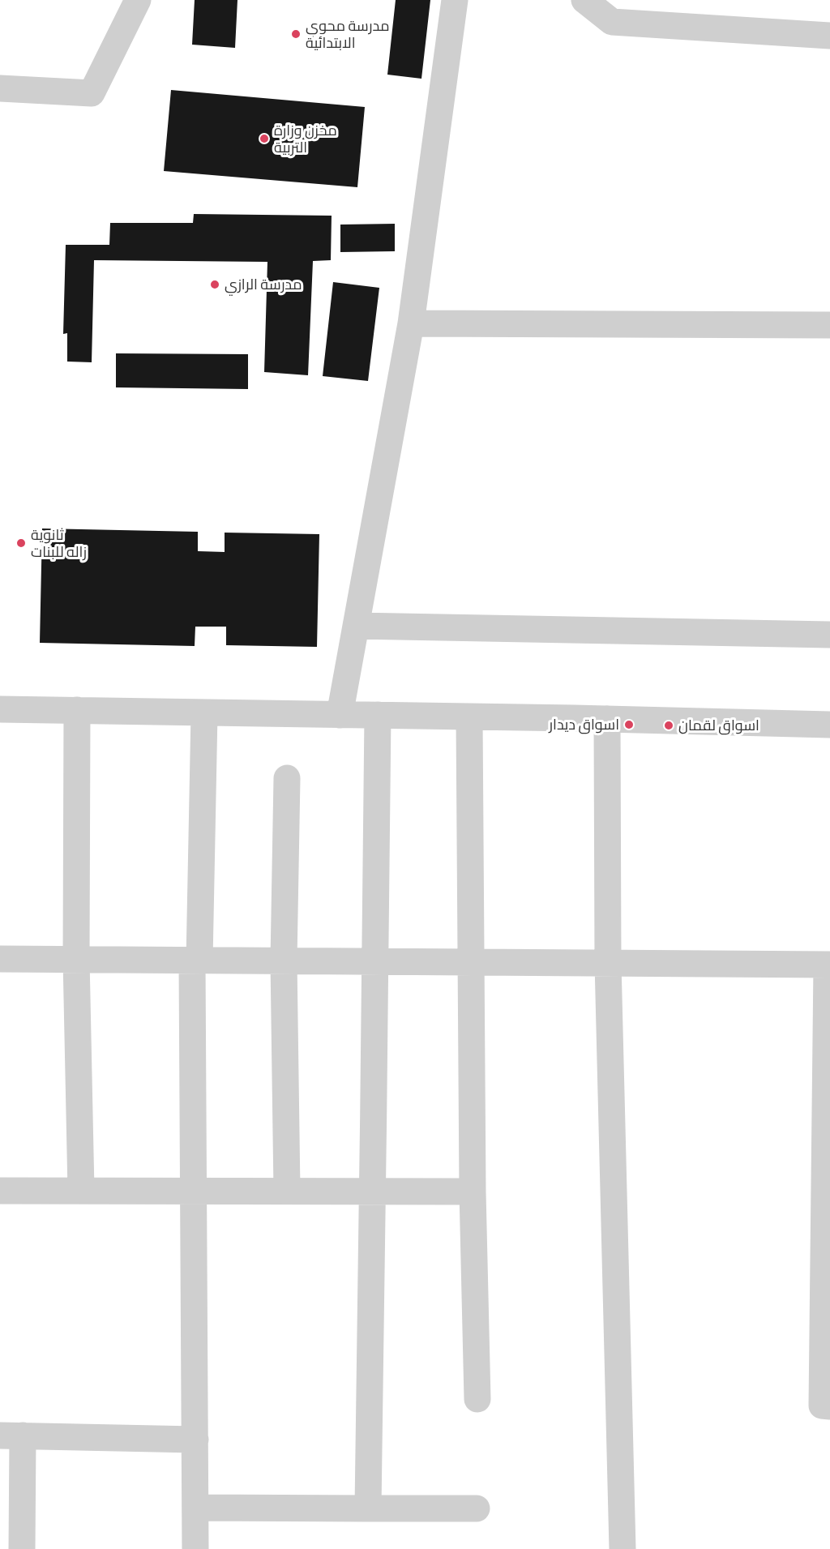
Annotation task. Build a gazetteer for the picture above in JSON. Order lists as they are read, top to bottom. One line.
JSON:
{"places":["مدرسة محوي الابتدائية","مخزن وزارة التربية","مدرسة الرازي","ثانوية زاله للبنات","اسواق ديدار","اسواق لقمان"]}
